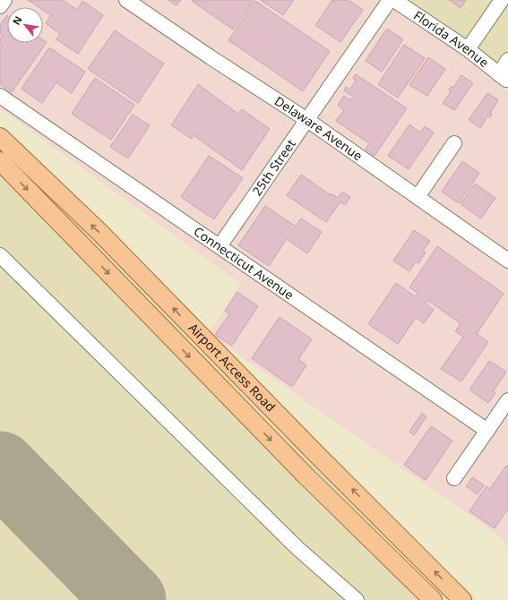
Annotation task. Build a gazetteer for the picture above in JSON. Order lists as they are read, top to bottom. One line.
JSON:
{"streets":{"main road":["Airport Access Road"],"street":["Florida Avenue","Delaware Avenue","25th Street","Connecticut Avenue"]},"crossings":[["Delaware Avenue","25th Street"],["25th Street","Connecticut Avenue"]],"north":"top left"}
